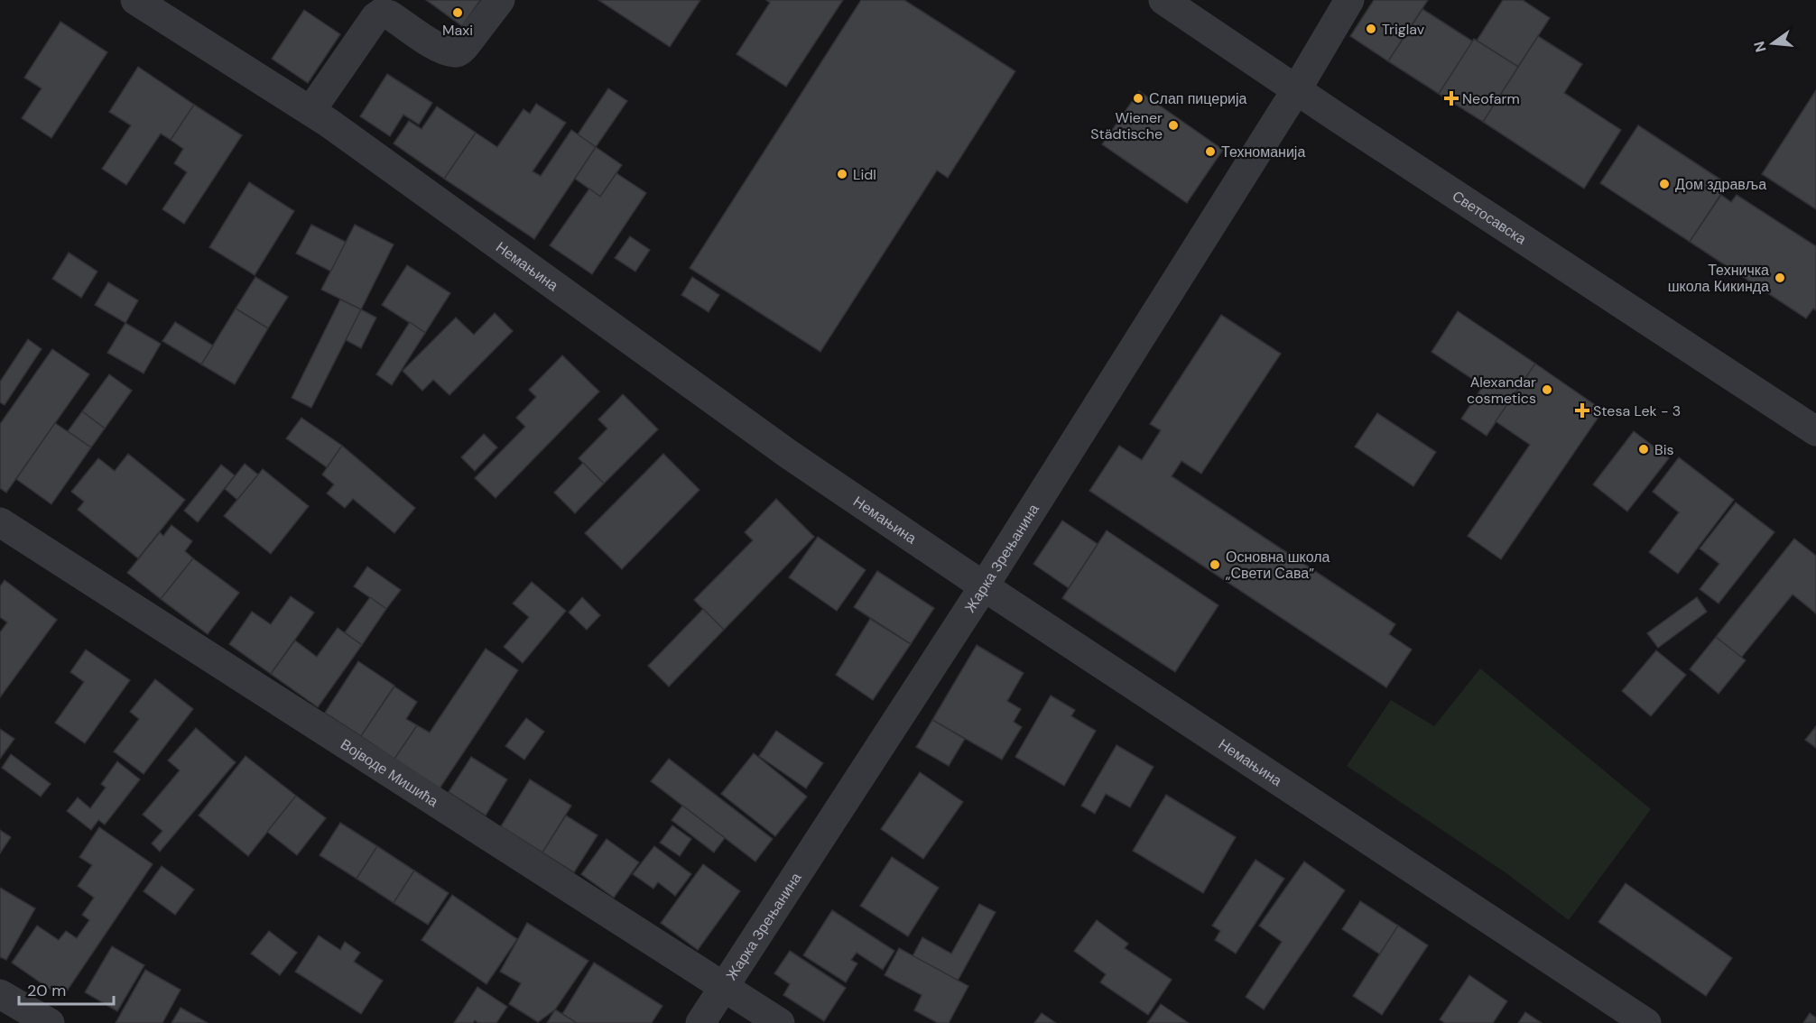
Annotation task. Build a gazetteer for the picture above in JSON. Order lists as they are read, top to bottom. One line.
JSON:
{"streets":{"street":["Светосавска","Немањина","Жарка Зрењанина","Војводе Мишића"]},"crossings":[["Светосавска","Жарка Зрењанина"],["Немањина","Жарка Зрењанина"],["Жарка Зрењанина","Војводе Мишића"]],"places":{"other":["Maxi","Triglav","Слап пицерија","Wiener Städtische","Техноманија","Lidl","Дом здравља","Техничка школа Кикинда","Alexandar cosmetics","Bis","Основна школа „Свети Сава”"],"health":["Neofarm","Stesa Lek - 3"]},"scale_bar":"20 m","north":"left"}
